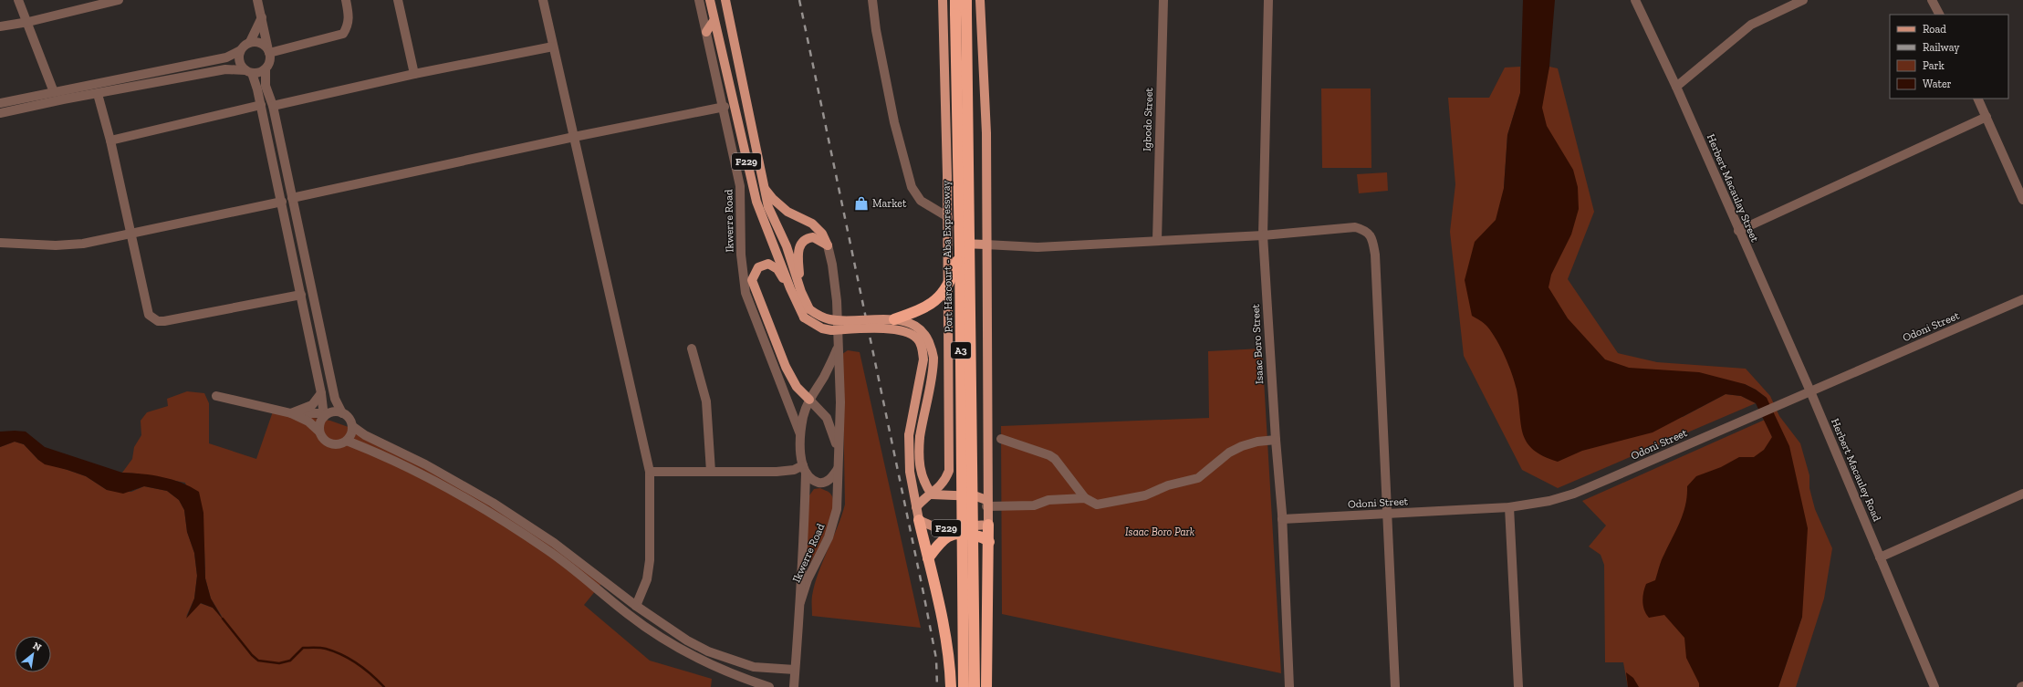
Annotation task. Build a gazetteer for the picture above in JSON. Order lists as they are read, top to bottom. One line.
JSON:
{"streets":{"highway":["Port Harcourt - Aba Expressway","A3"],"main road":["F229"],"street":["Igbodo Street","Herbert Macaulay Street","Ikwerre Road","Odoni Street","Isaac Boro Street","Herbert Macauley Road"]},"crossings":[["Herbert Macaulay Street","Odoni Street"],["Herbert Macaulay Street","Herbert Macauley Road"],["Odoni Street","Isaac Boro Street"],["Odoni Street","Herbert Macauley Road"]],"parks":["Isaac Boro Park"],"places":{"shop":["Market"]},"legend":["Road","Railway","Park","Water"],"north":"top right"}
